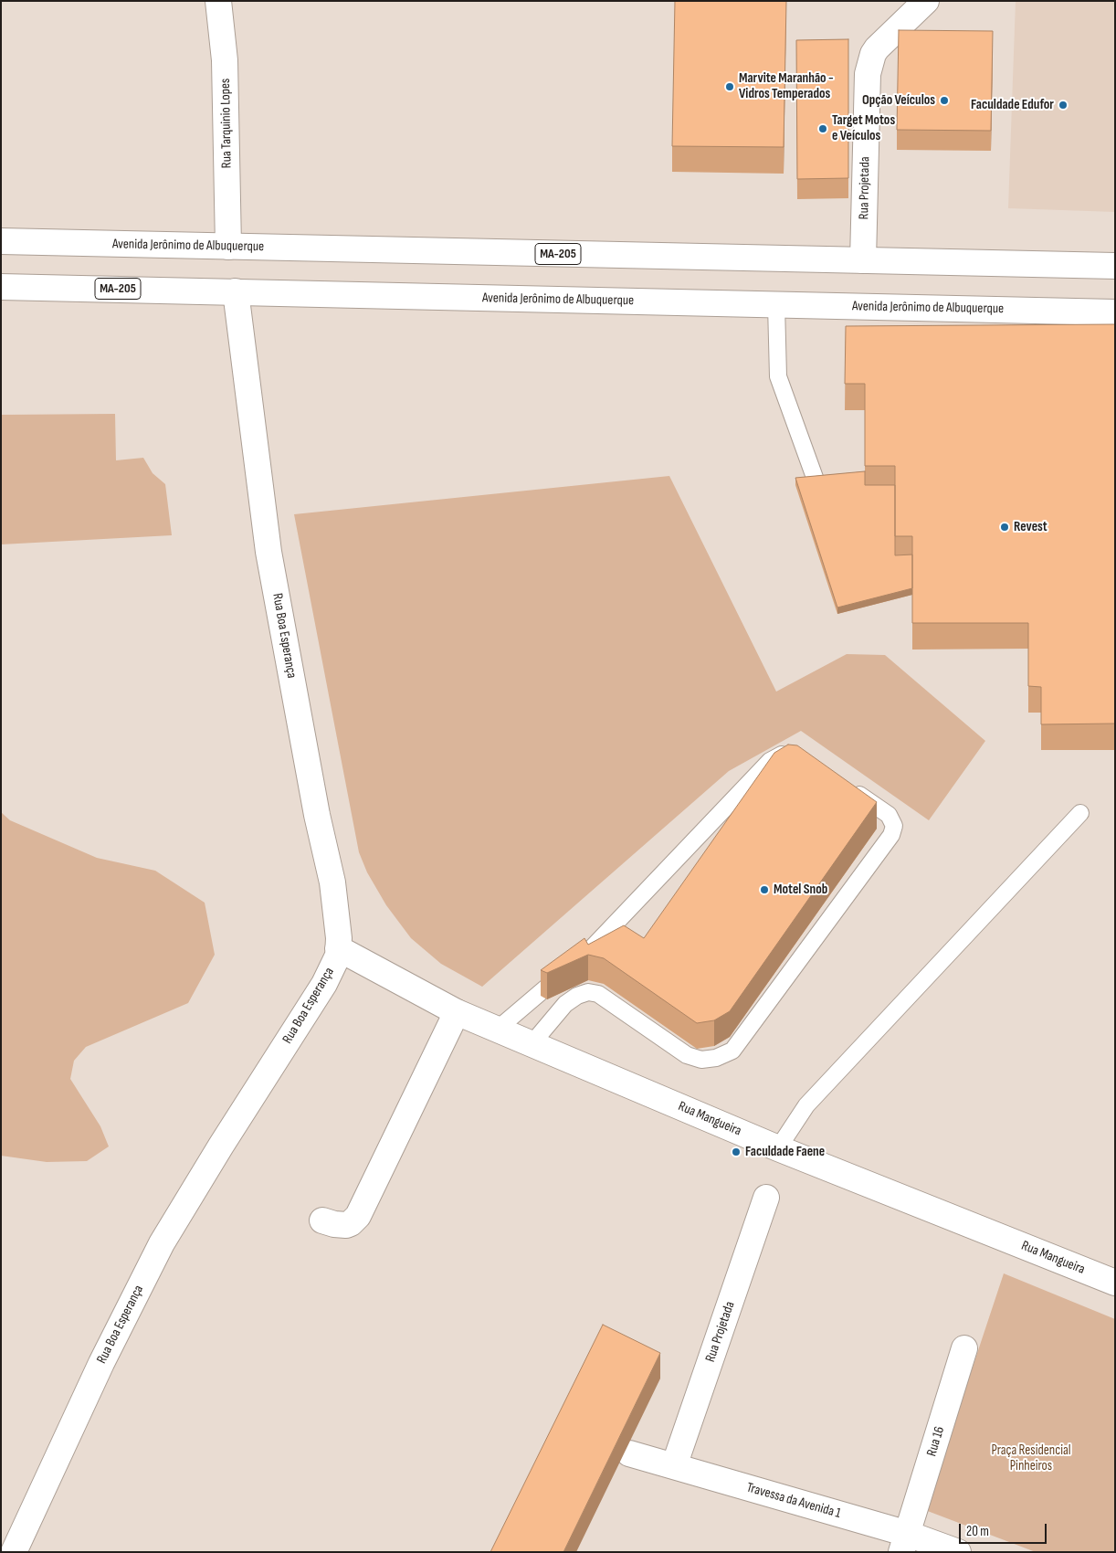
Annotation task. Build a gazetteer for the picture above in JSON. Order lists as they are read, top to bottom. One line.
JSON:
{"streets":{"main road":["Rua Tarquinio Lopes","Rua Projetada","Avenida Jerônimo de Albuquerque","MA-205","Rua Boa Esperança","Rua Mangueira","Rua 16","Travessa da Avenida 1"]},"crossings":[["Rua Tarquinio Lopes","Avenida Jerônimo de Albuquerque"],["Rua Projetada","Avenida Jerônimo de Albuquerque"],["Rua Projetada","Travessa da Avenida 1"],["Avenida Jerônimo de Albuquerque","Rua Boa Esperança"],["Rua Boa Esperança","Rua Mangueira"],["Rua 16","Travessa da Avenida 1"]],"parks":["Praça Residencial Pinheiros"],"places":["Marvite Maranhão - Vidros Temperados","Opção Veículos","Faculdade Edufor","Target Motos e Veículos","Revest","Motel Snob","Faculdade Faene"],"scale_bar":"20 m"}
